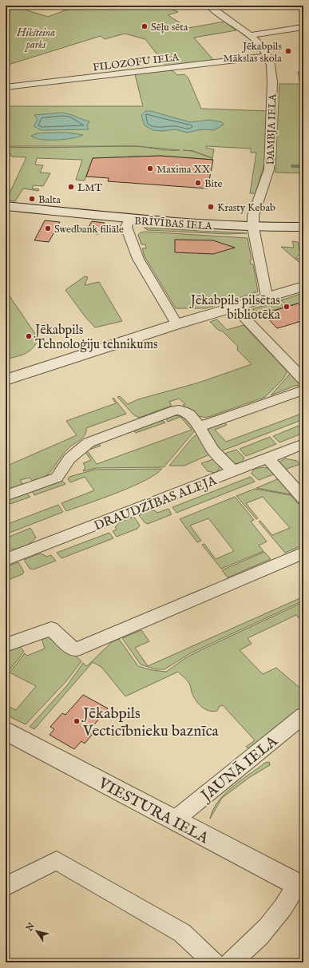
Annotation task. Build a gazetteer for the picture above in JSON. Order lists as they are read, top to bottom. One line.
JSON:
{"streets":{"street":["FILOZOFU IELA","DAMBJA IELA","BRĪVĪBAS IELA","DRAUDZĪBAS ALEJA","JAUNĀ IELA","VIESTURA IELA"]},"crossings":[["FILOZOFU IELA","DAMBJA IELA"],["DAMBJA IELA","BRĪVĪBAS IELA"],["JAUNĀ IELA","VIESTURA IELA"]],"parks":["Hikšteina parks"],"places":["Sēļu sēta","Jēkabpils Mākslas skola","Maxima XX","Bite","LMT","Balta","Krasty Kebab","Swedbank filiāle","Jēkabpils pilsētas bibliotēka","Jēkabpils Tehnoloģiju tehnikums","Jēkabpils Vecticībnieku baznīca"],"north":"top left"}
